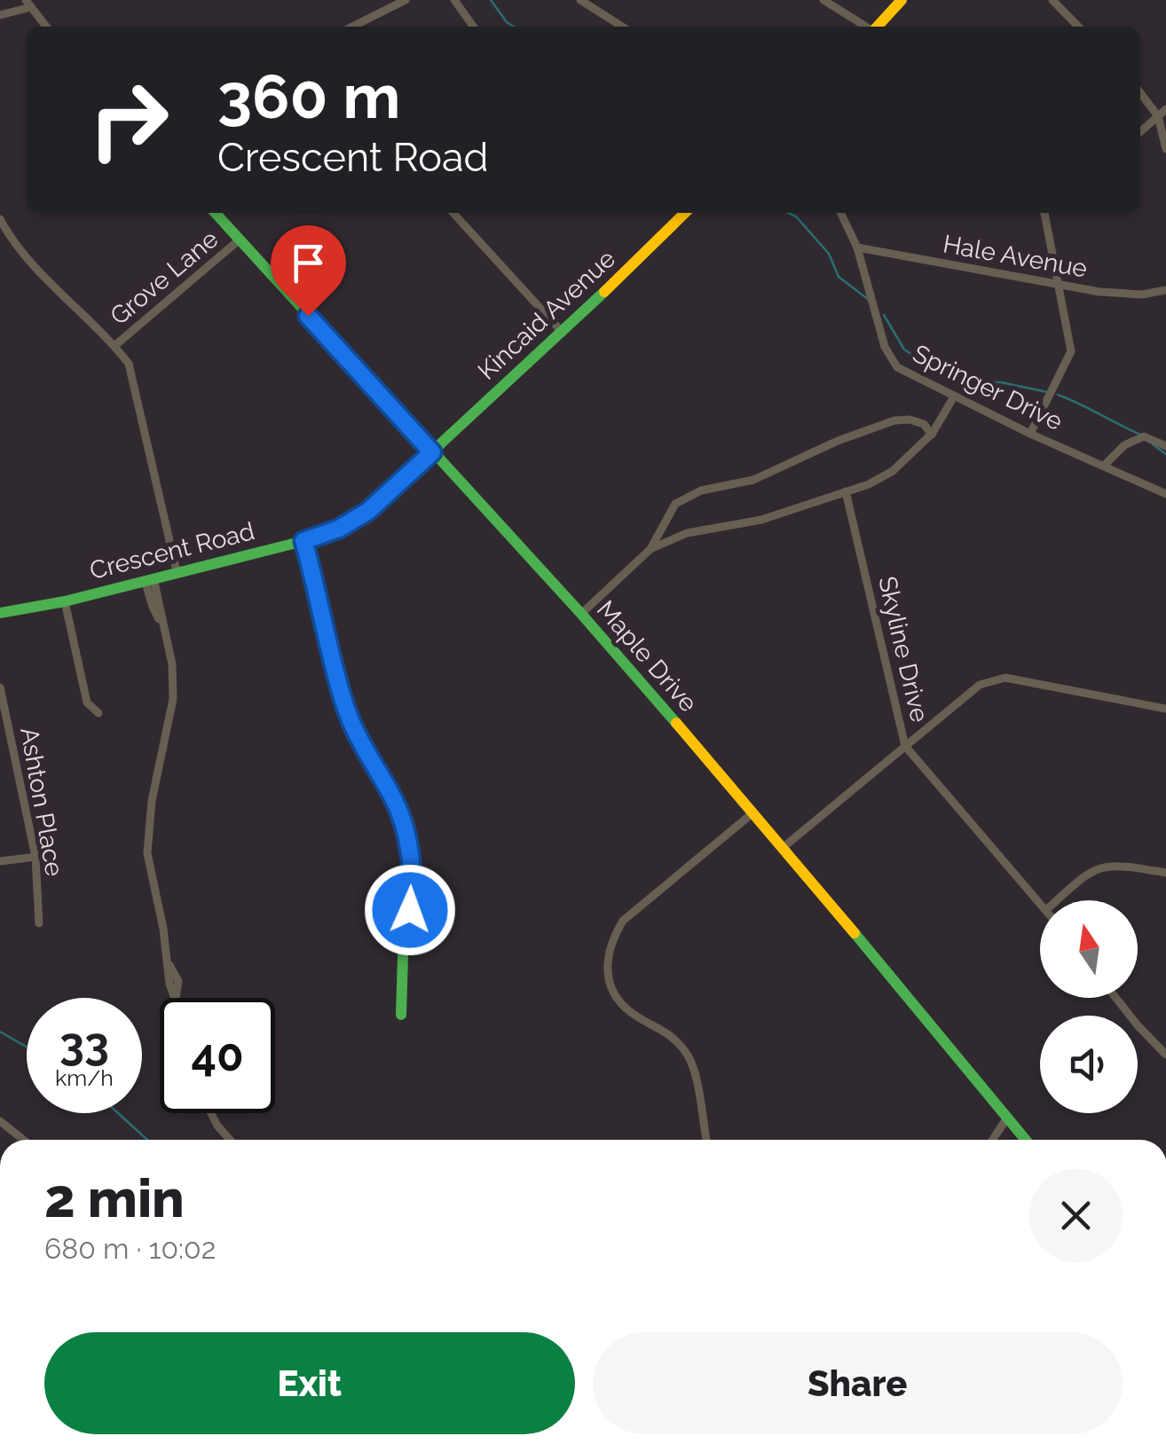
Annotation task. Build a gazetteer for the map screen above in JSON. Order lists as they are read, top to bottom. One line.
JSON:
{"streets":{"street":["Hale Avenue","Grove Lane","Kincaid Avenue","Springer Drive","Crescent Road","Skyline Drive","Maple Drive","Ashton Place"]},"crossings":[["Hale Avenue","Springer Drive"],["Grove Lane","Maple Drive"],["Kincaid Avenue","Crescent Road"],["Kincaid Avenue","Maple Drive"],["Crescent Road","Maple Drive"]],"north":"top","page":{"turn":["360 m","Crescent Road"],"speed":"33 km/h","limit":"40","heading":["2 min","680 m · 10:02"],"buttons":["Exit","Share"]}}
